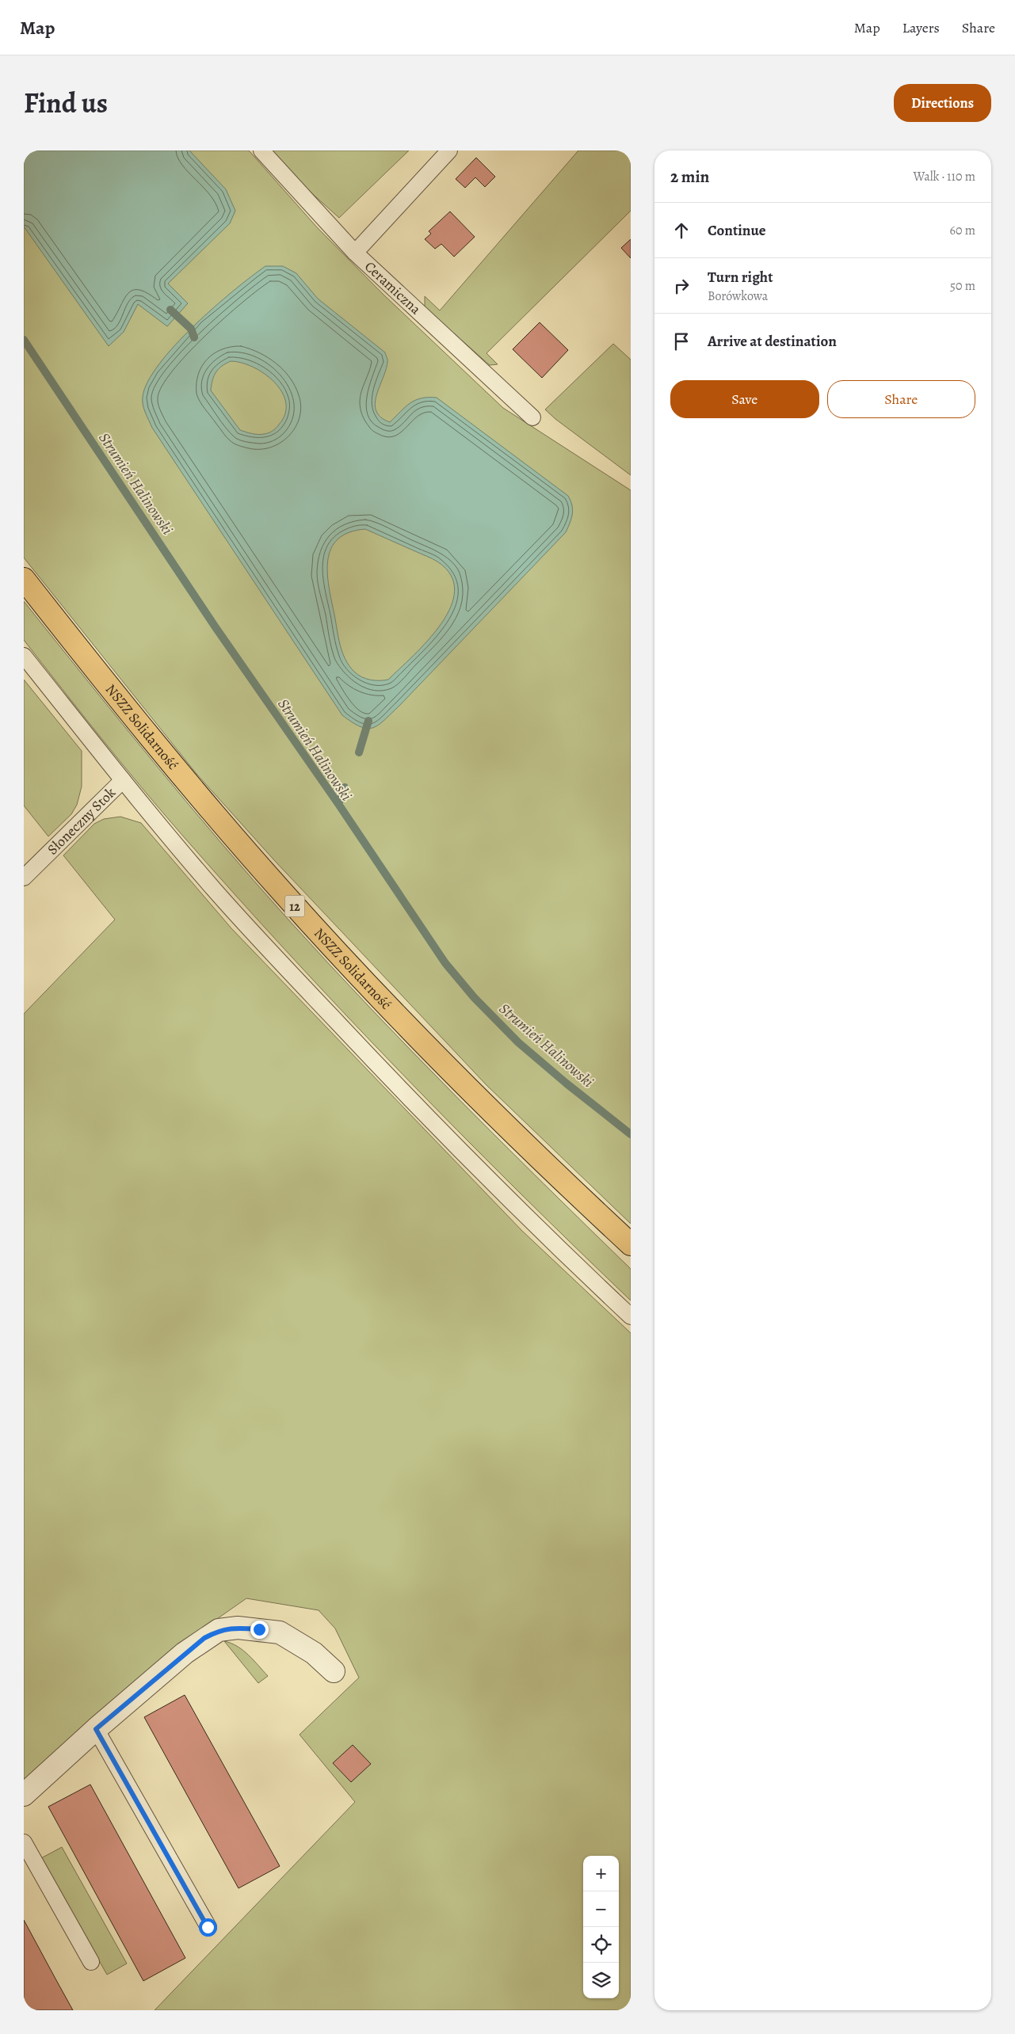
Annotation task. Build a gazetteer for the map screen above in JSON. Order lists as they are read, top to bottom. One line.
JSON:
{"streets":{"main road":["NSZZ Solidarność","12"],"lane":["Ceramiczna","Słoneczny Stok"]},"water":["Strumień Halinowski"],"page":{"header":"Map","nav":["Map","Layers","Share"],"title":"Find us","buttons":["Directions",["Save","Share"]],"heading":["2 min","Walk · 110 m"],"list":[["Continue","60 m"],["Turn right","Borówkowa","50 m"],"Arrive at destination"],"map_buttons":["+","−"]}}
